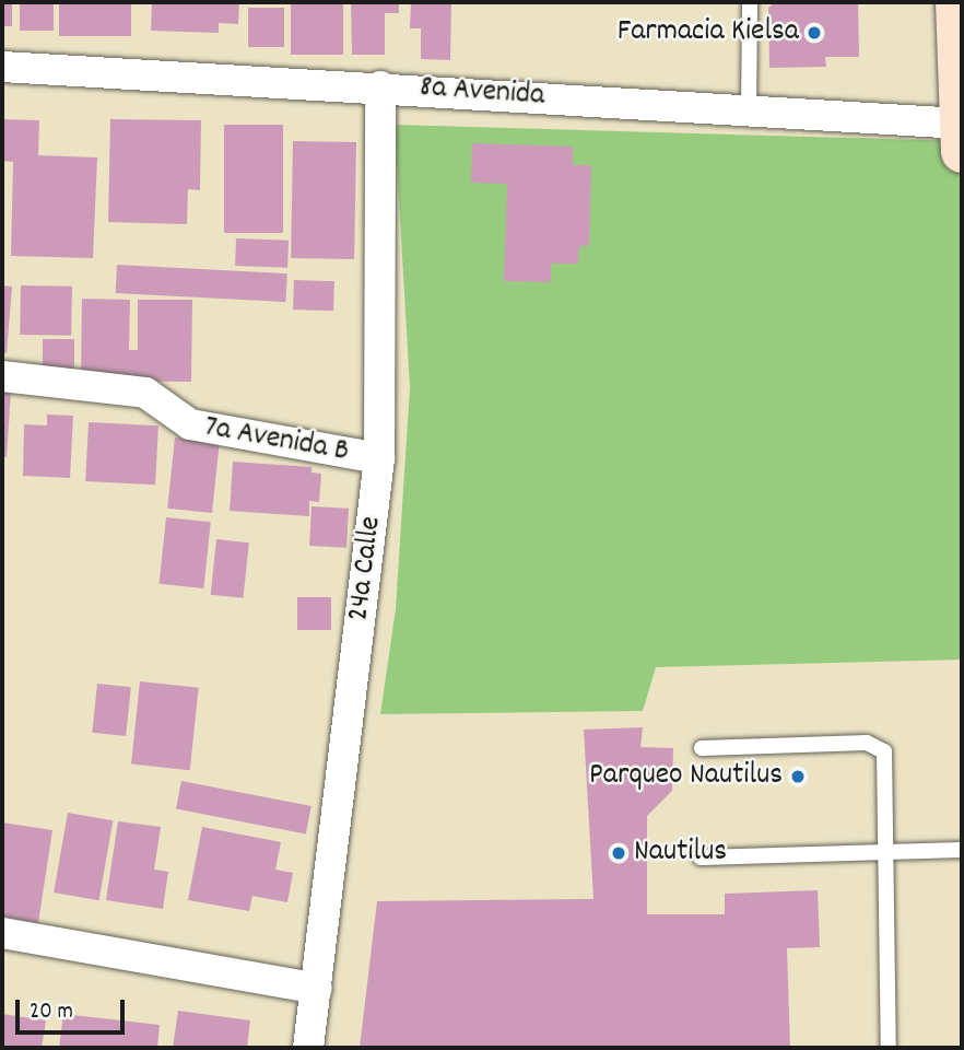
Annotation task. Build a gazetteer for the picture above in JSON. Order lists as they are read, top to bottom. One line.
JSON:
{"streets":{"street":["8a Avenida","7a Avenida B","24a Calle"]},"crossings":[["8a Avenida","24a Calle"],["7a Avenida B","24a Calle"]],"places":["Farmacia Kielsa","Parqueo Nautilus","Nautilus"],"scale_bar":"20 m"}
